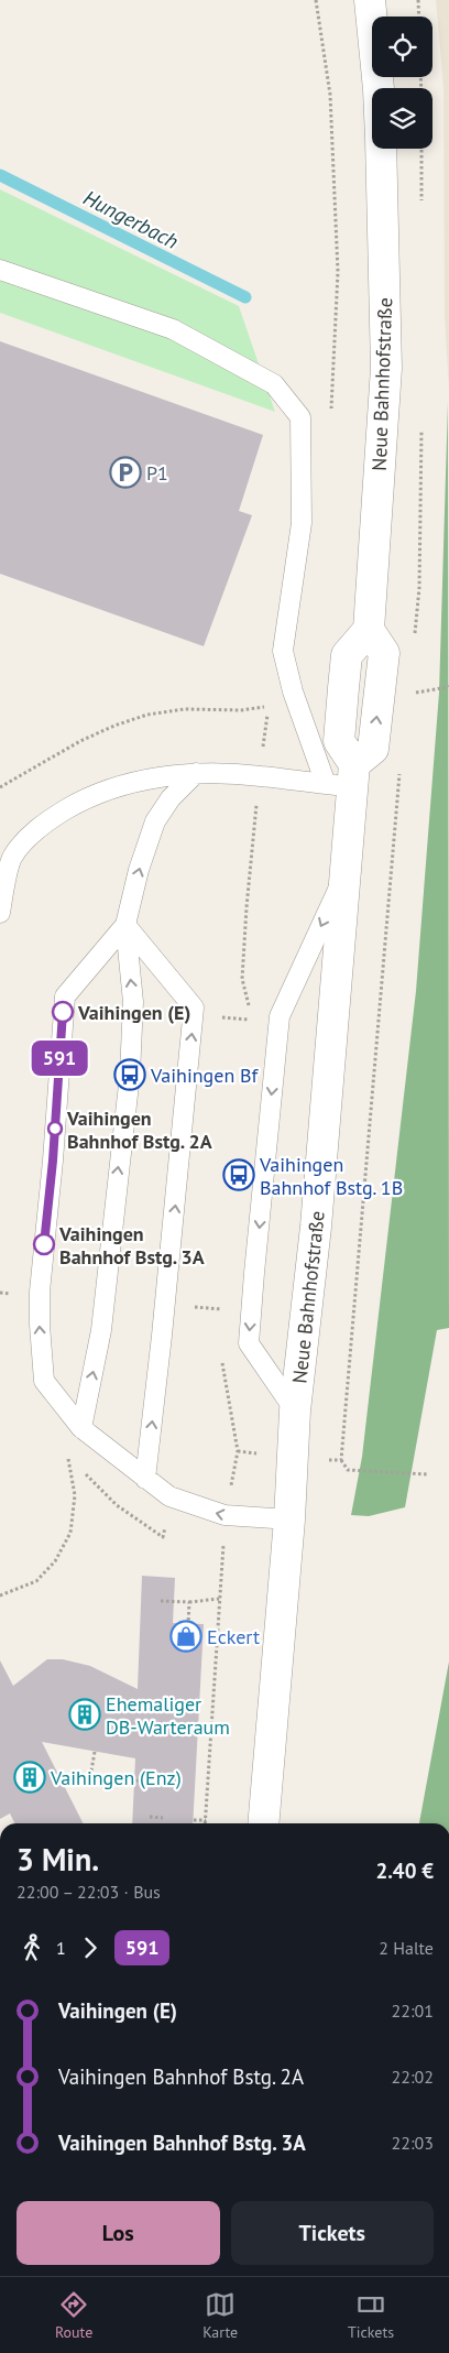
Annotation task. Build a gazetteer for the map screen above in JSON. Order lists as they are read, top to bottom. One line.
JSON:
{"streets":{"main road":["Neue Bahnhofstraße"]},"water":["Hungerbach"],"places":{"parking":["P1"],"other":["Vaihingen (E)","Vaihingen Bahnhof Bstg. 2A","Vaihingen Bahnhof Bstg. 3A"],"bus stop":["Vaihingen Bf","Vaihingen Bahnhof Bstg. 1B"],"shop":["Eckert"],"building":["Ehemaliger DB-Warteraum","Vaihingen (Enz)"]},"lines":["bus line 591"],"page":{"on_map":"591","heading":["3 Min.","22:00 – 22:03 · Bus","2.40 €"],"legs":["1","591","2 Halte"],"list":[{"name":"Vaihingen (E)","value":"22:01"},{"name":"Vaihingen Bahnhof Bstg. 2A","value":"22:02"},{"name":"Vaihingen Bahnhof Bstg. 3A","value":"22:03"}],"buttons":["Los","Tickets"],"tabs":["Route","Karte","Tickets"]}}
